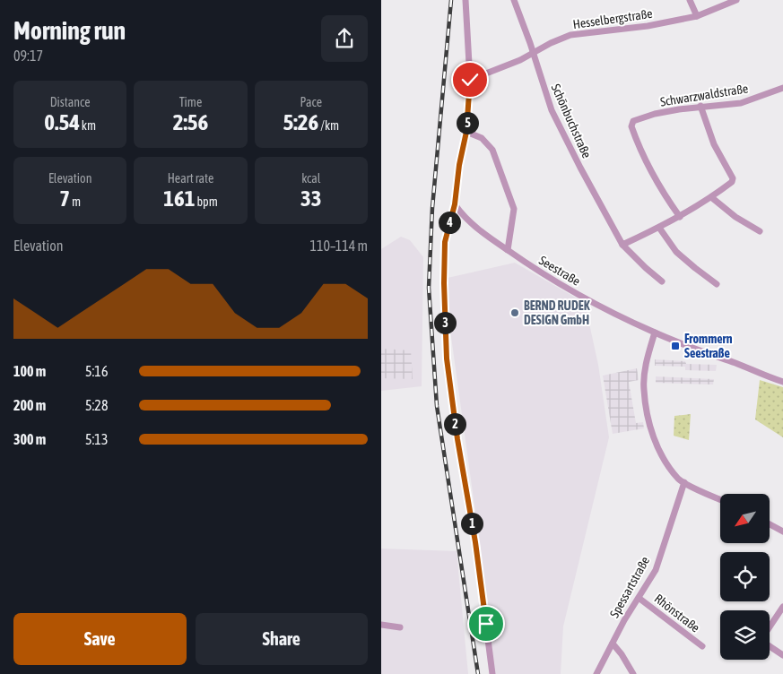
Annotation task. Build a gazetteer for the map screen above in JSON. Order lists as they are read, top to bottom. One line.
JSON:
{"streets":{"street":["Hesselbergstraße","Schwarzwaldstraße","Schönbuchstraße","Seestraße","Spessartstraße","Rhönstraße"]},"crossings":[["Hesselbergstraße","Schönbuchstraße"],["Spessartstraße","Rhönstraße"]],"places":{"other":["BERND RUDEK DESIGN GmbH"],"transit":["Frommern Seestraße"]},"north":"bottom left","page":{"heading":["Morning run","09:17"],"stats":[["Distance","0.54 km"],["Time","2:56"],["Pace","5:26 /km"],["Elevation","7 m"],["Heart rate","161 bpm"],["kcal","33"]],"pins":["5","4","3","2","1"],"chart":["Elevation","110–114 m"],"list":[{"name":"100 m","note":"5:16"},{"name":"200 m","note":"5:28"},{"name":"300 m","note":"5:13"}],"buttons":["Save","Share"]}}
